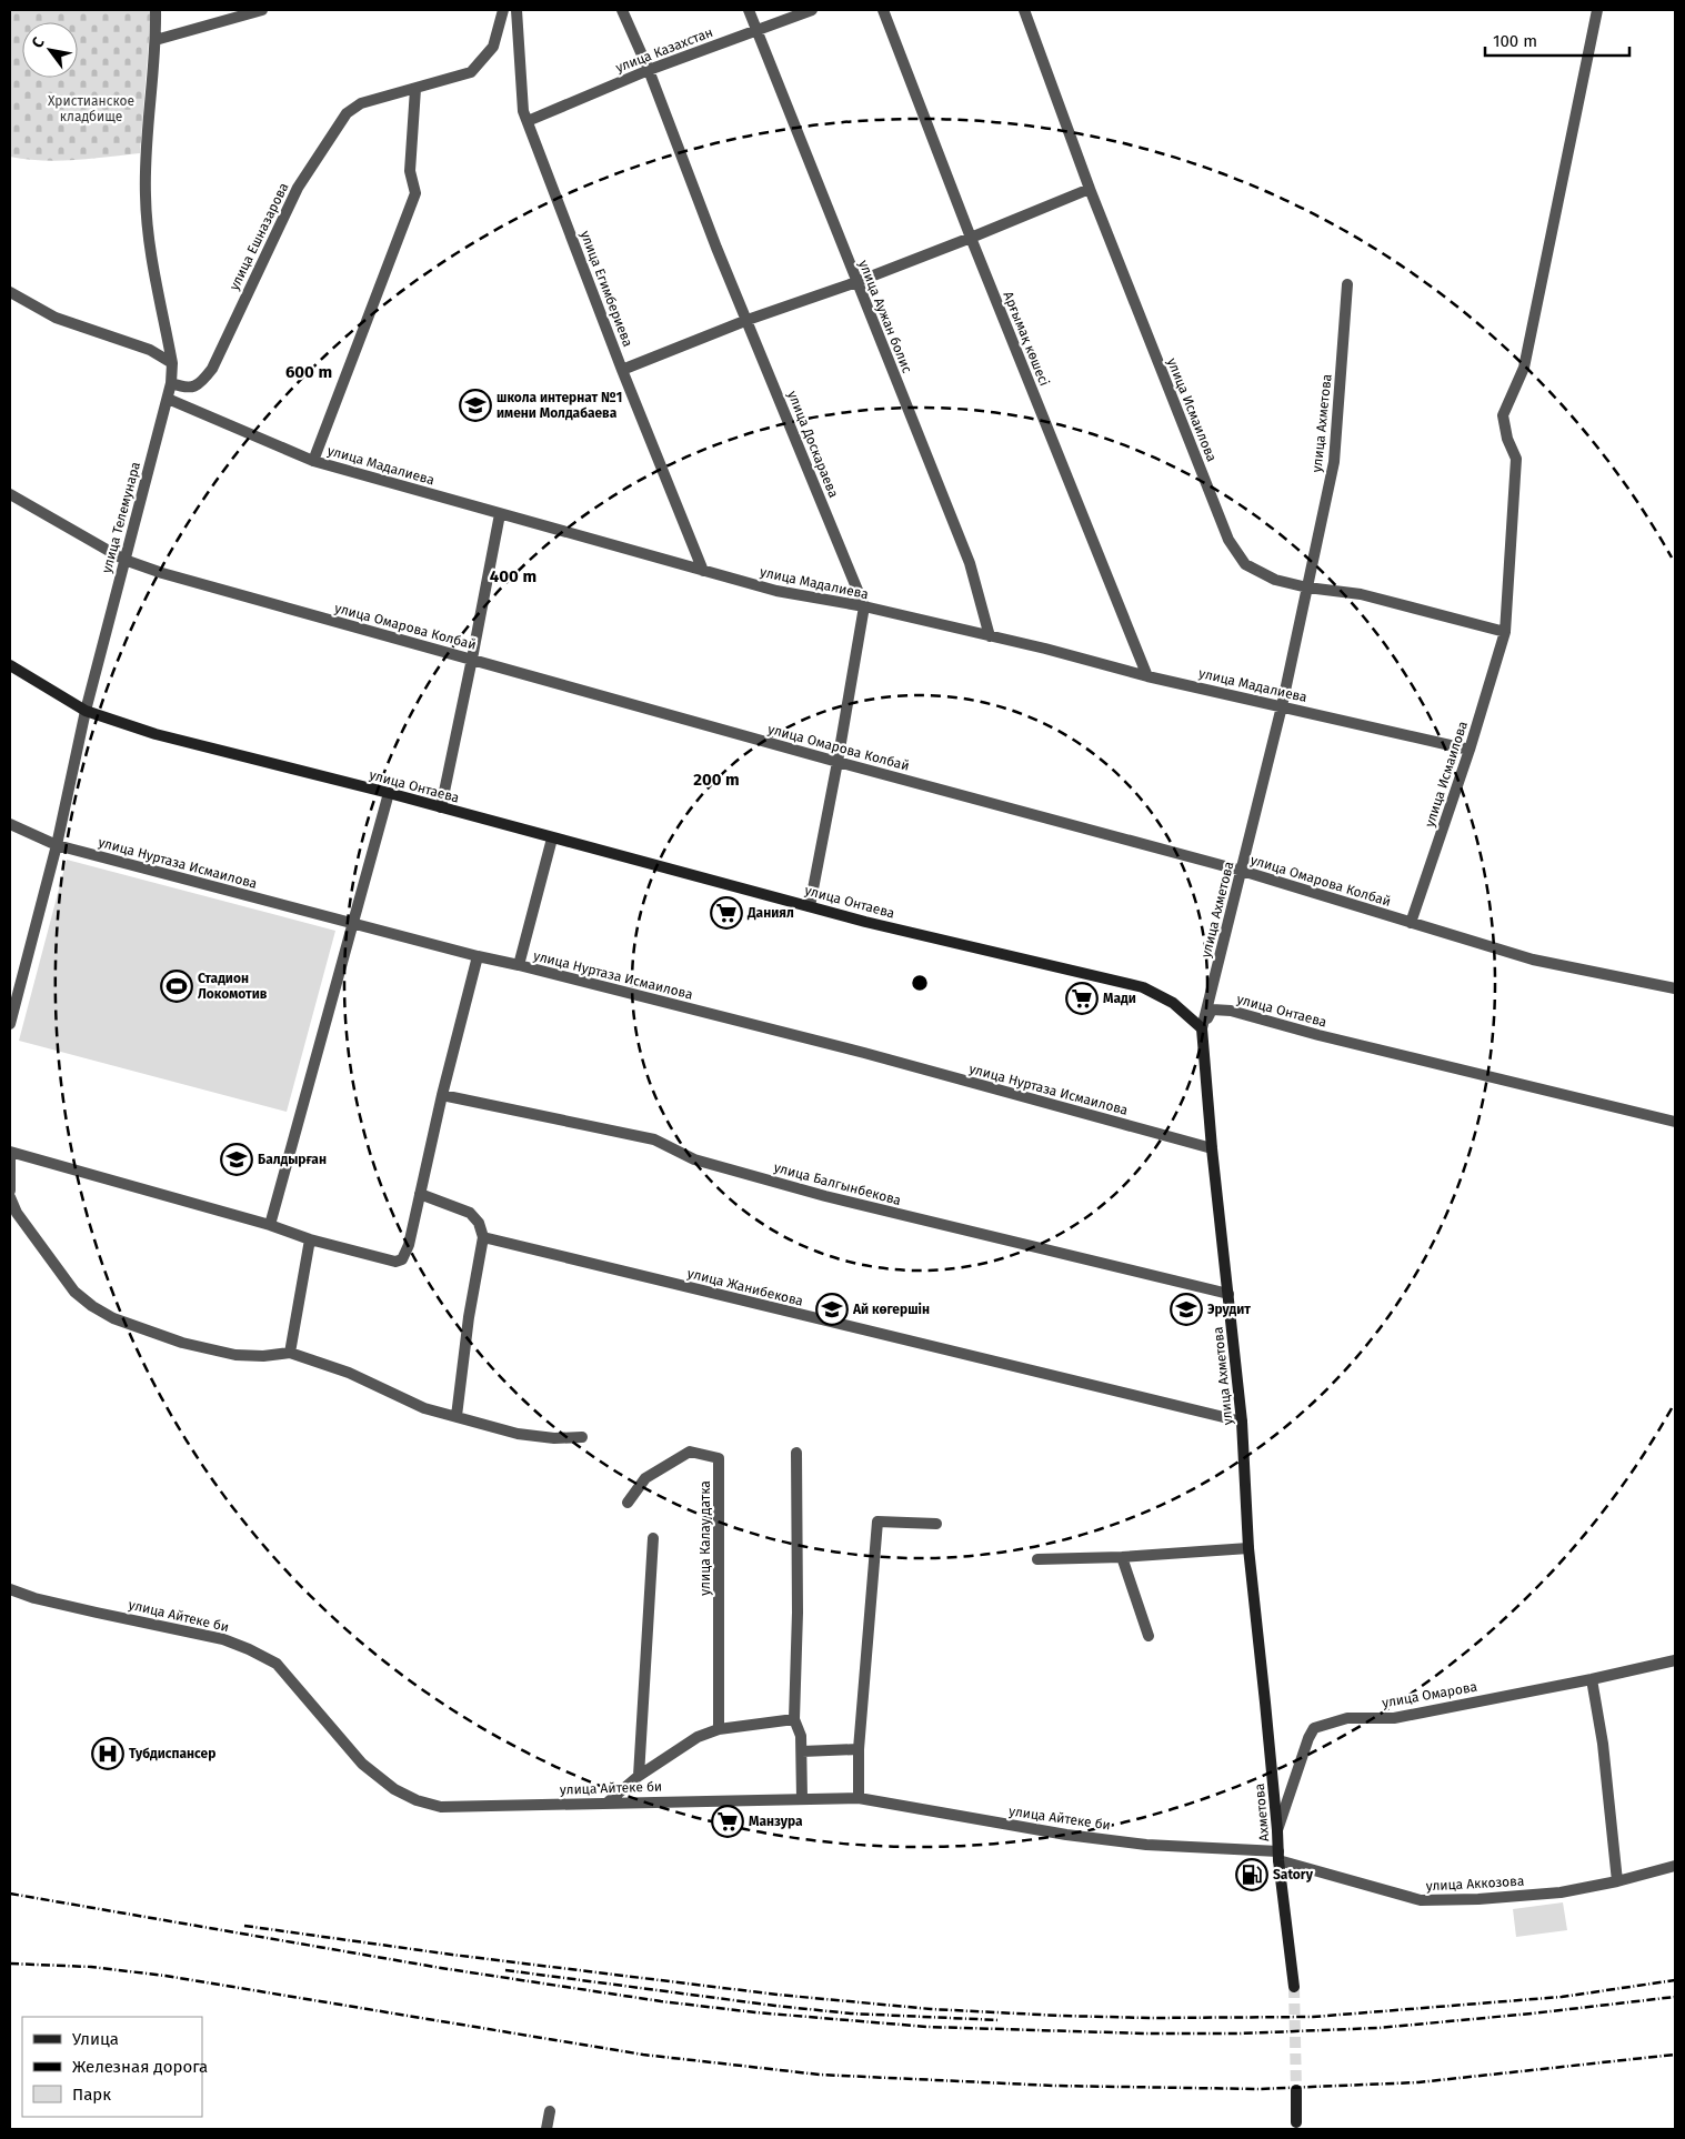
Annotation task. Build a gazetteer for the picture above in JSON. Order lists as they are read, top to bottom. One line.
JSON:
{"streets":{"main road":["улица Ахметова","улица Онтаева","Ахметова"],"street":["улица Казахстан","улица Ешназарова","улица Егимбериева","улица Аужан болис","Арғымақ көшесі","улица Исмаилова","улица Доскараева","улица Мадалиева","улица Телемунара","улица Омарова Колбай","улица Нуртаза Исмаилова","улица Балгынбекова","улица Жанибекова","улица Калау датка","улица Айтеке би","улица Омарова","улица Аккозова"]},"crossings":[["улица Казахстан","улица Егимбериева"],["улица Казахстан","улица Аужан болис"],["улица Казахстан","улица Доскараева"],["улица Ешназарова","улица Телемунара"],["улица Егимбериева","улица Мадалиева"],["улица Аужан болис","улица Мадалиева"],["Арғымақ көшесі","улица Мадалиева"],["улица Исмаилова","улица Ахметова"],["улица Исмаилова","улица Мадалиева"],["улица Исмаилова","улица Омарова Колбай"],["улица Ахметова","улица Мадалиева"],["улица Ахметова","улица Омарова Колбай"],["улица Ахметова","улица Онтаева"],["улица Ахметова","улица Нуртаза Исмаилова"],["улица Ахметова","улица Балгынбекова"],["улица Ахметова","улица Жанибекова"],["улица Ахметова","Ахметова"],["улица Доскараева","улица Мадалиева"],["улица Мадалиева","улица Телемунара"],["улица Телемунара","улица Омарова Колбай"],["улица Телемунара","улица Онтаева"],["улица Телемунара","улица Нуртаза Исмаилова"],["улица Айтеке би","Ахметова"],["улица Айтеке би","улица Аккозова"],["улица Омарова","Ахметова"],["Ахметова","улица Аккозова"]],"parks":["Христианское кладбище"],"places":{"school or university":["школа интернат №1 имени Молдабаева","Балдырған","Ай көгершін","Эрудит"],"supermarket":["Даниял","Мади","Манзура"],"sports":["Стадион Локомотив"],"hospital":["Тубдиспансер"],"fuel station":["Satory"]},"legend":["Улица","Железная дорога","Парк"],"scale_bar":"100 m","north":"top left","rings":["600 m","400 m","200 m"]}
